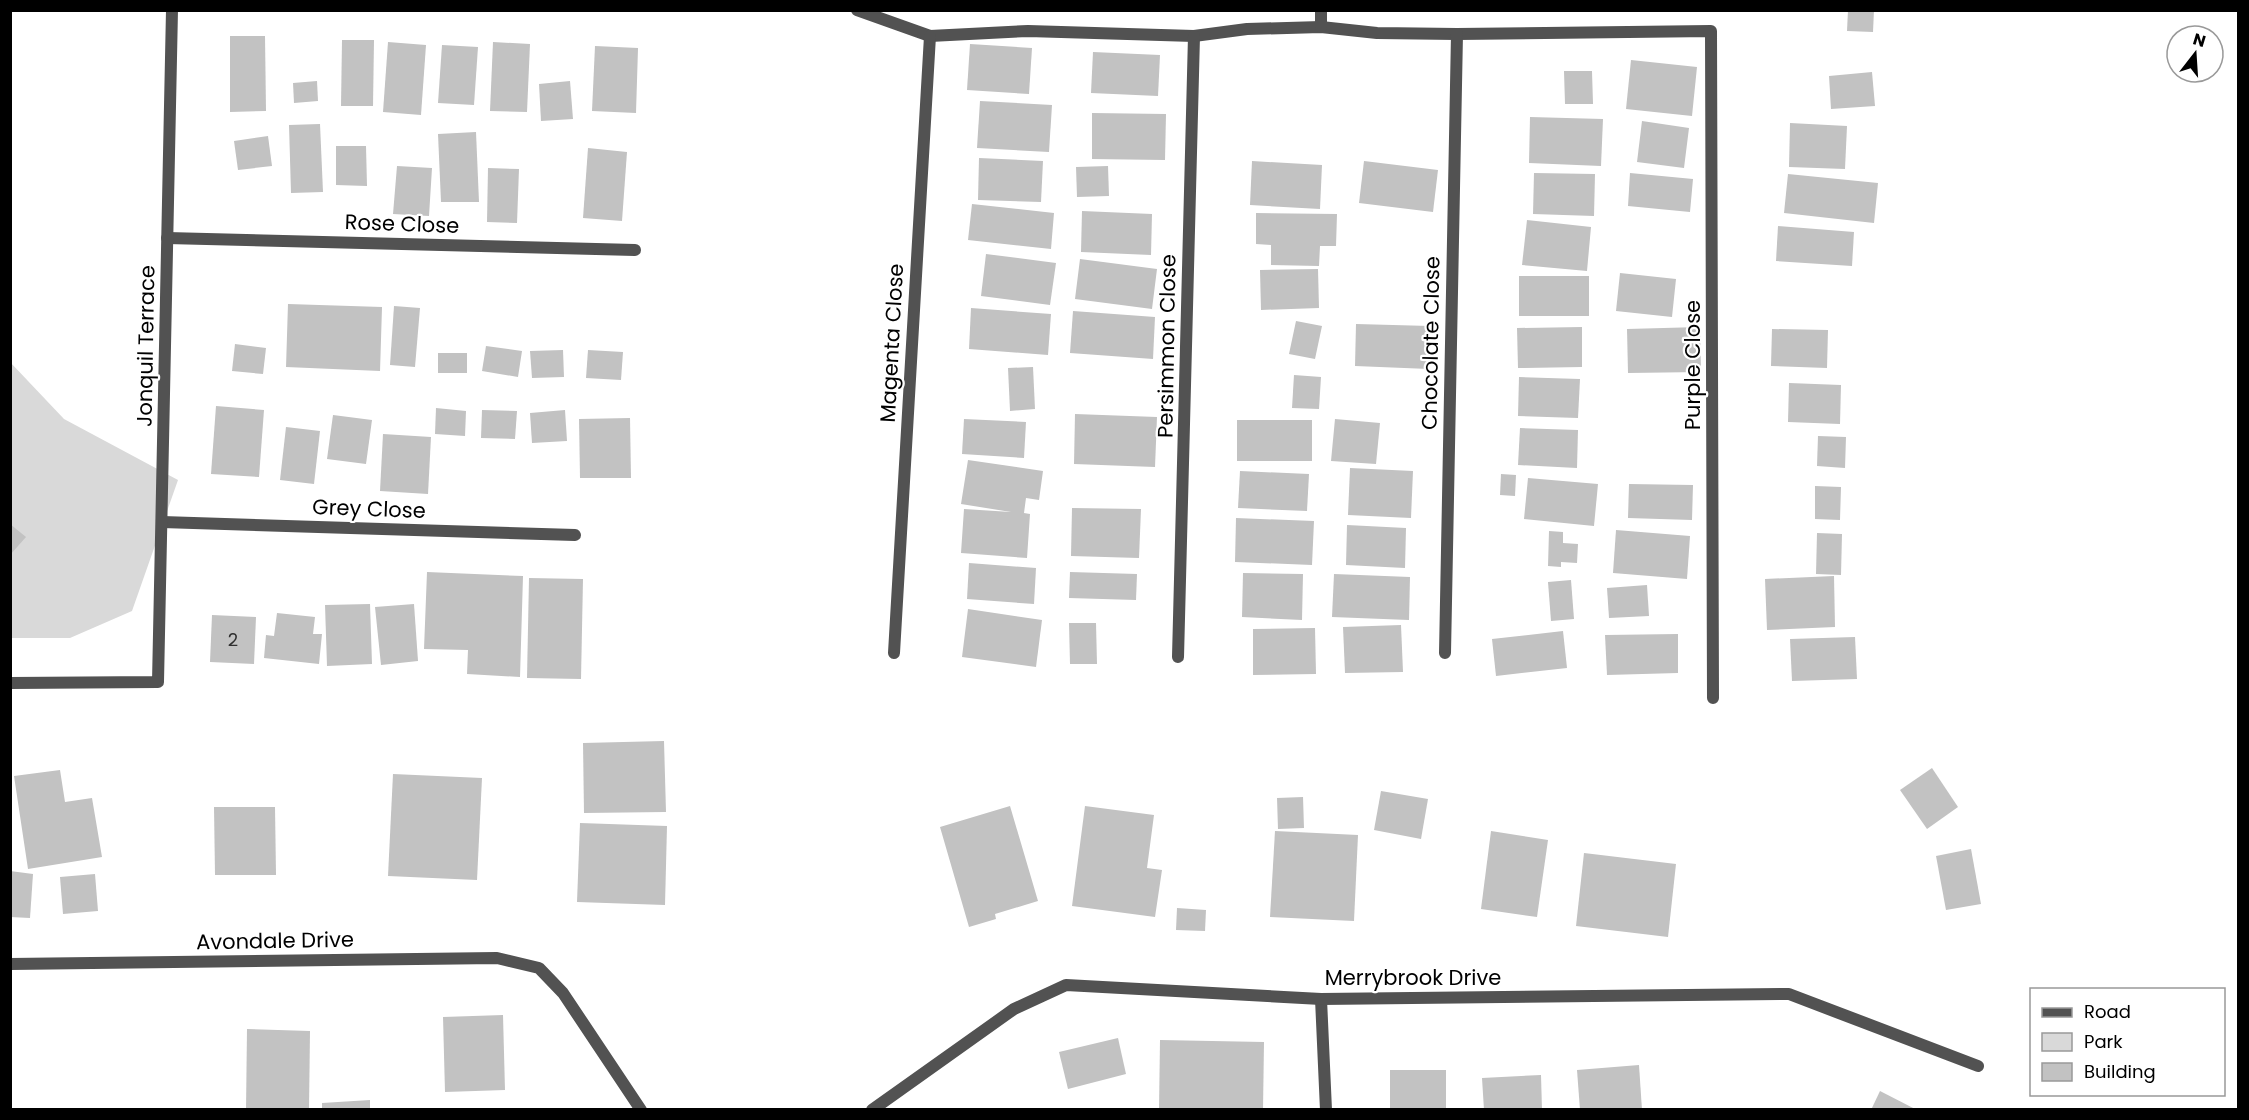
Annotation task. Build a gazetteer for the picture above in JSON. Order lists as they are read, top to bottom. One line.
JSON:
{"streets":{"street":["Rose Close","Magenta Close","Chocolate Close","Jonquil Terrace","Persimmon Close","Purple Close","Grey Close","Avondale Drive","Merrybrook Drive"]},"crossings":[["Rose Close","Jonquil Terrace"],["Chocolate Close","Purple Close"],["Jonquil Terrace","Grey Close"]],"house_numbers":["2"],"legend":["Road","Park","Building"],"north":"top"}
